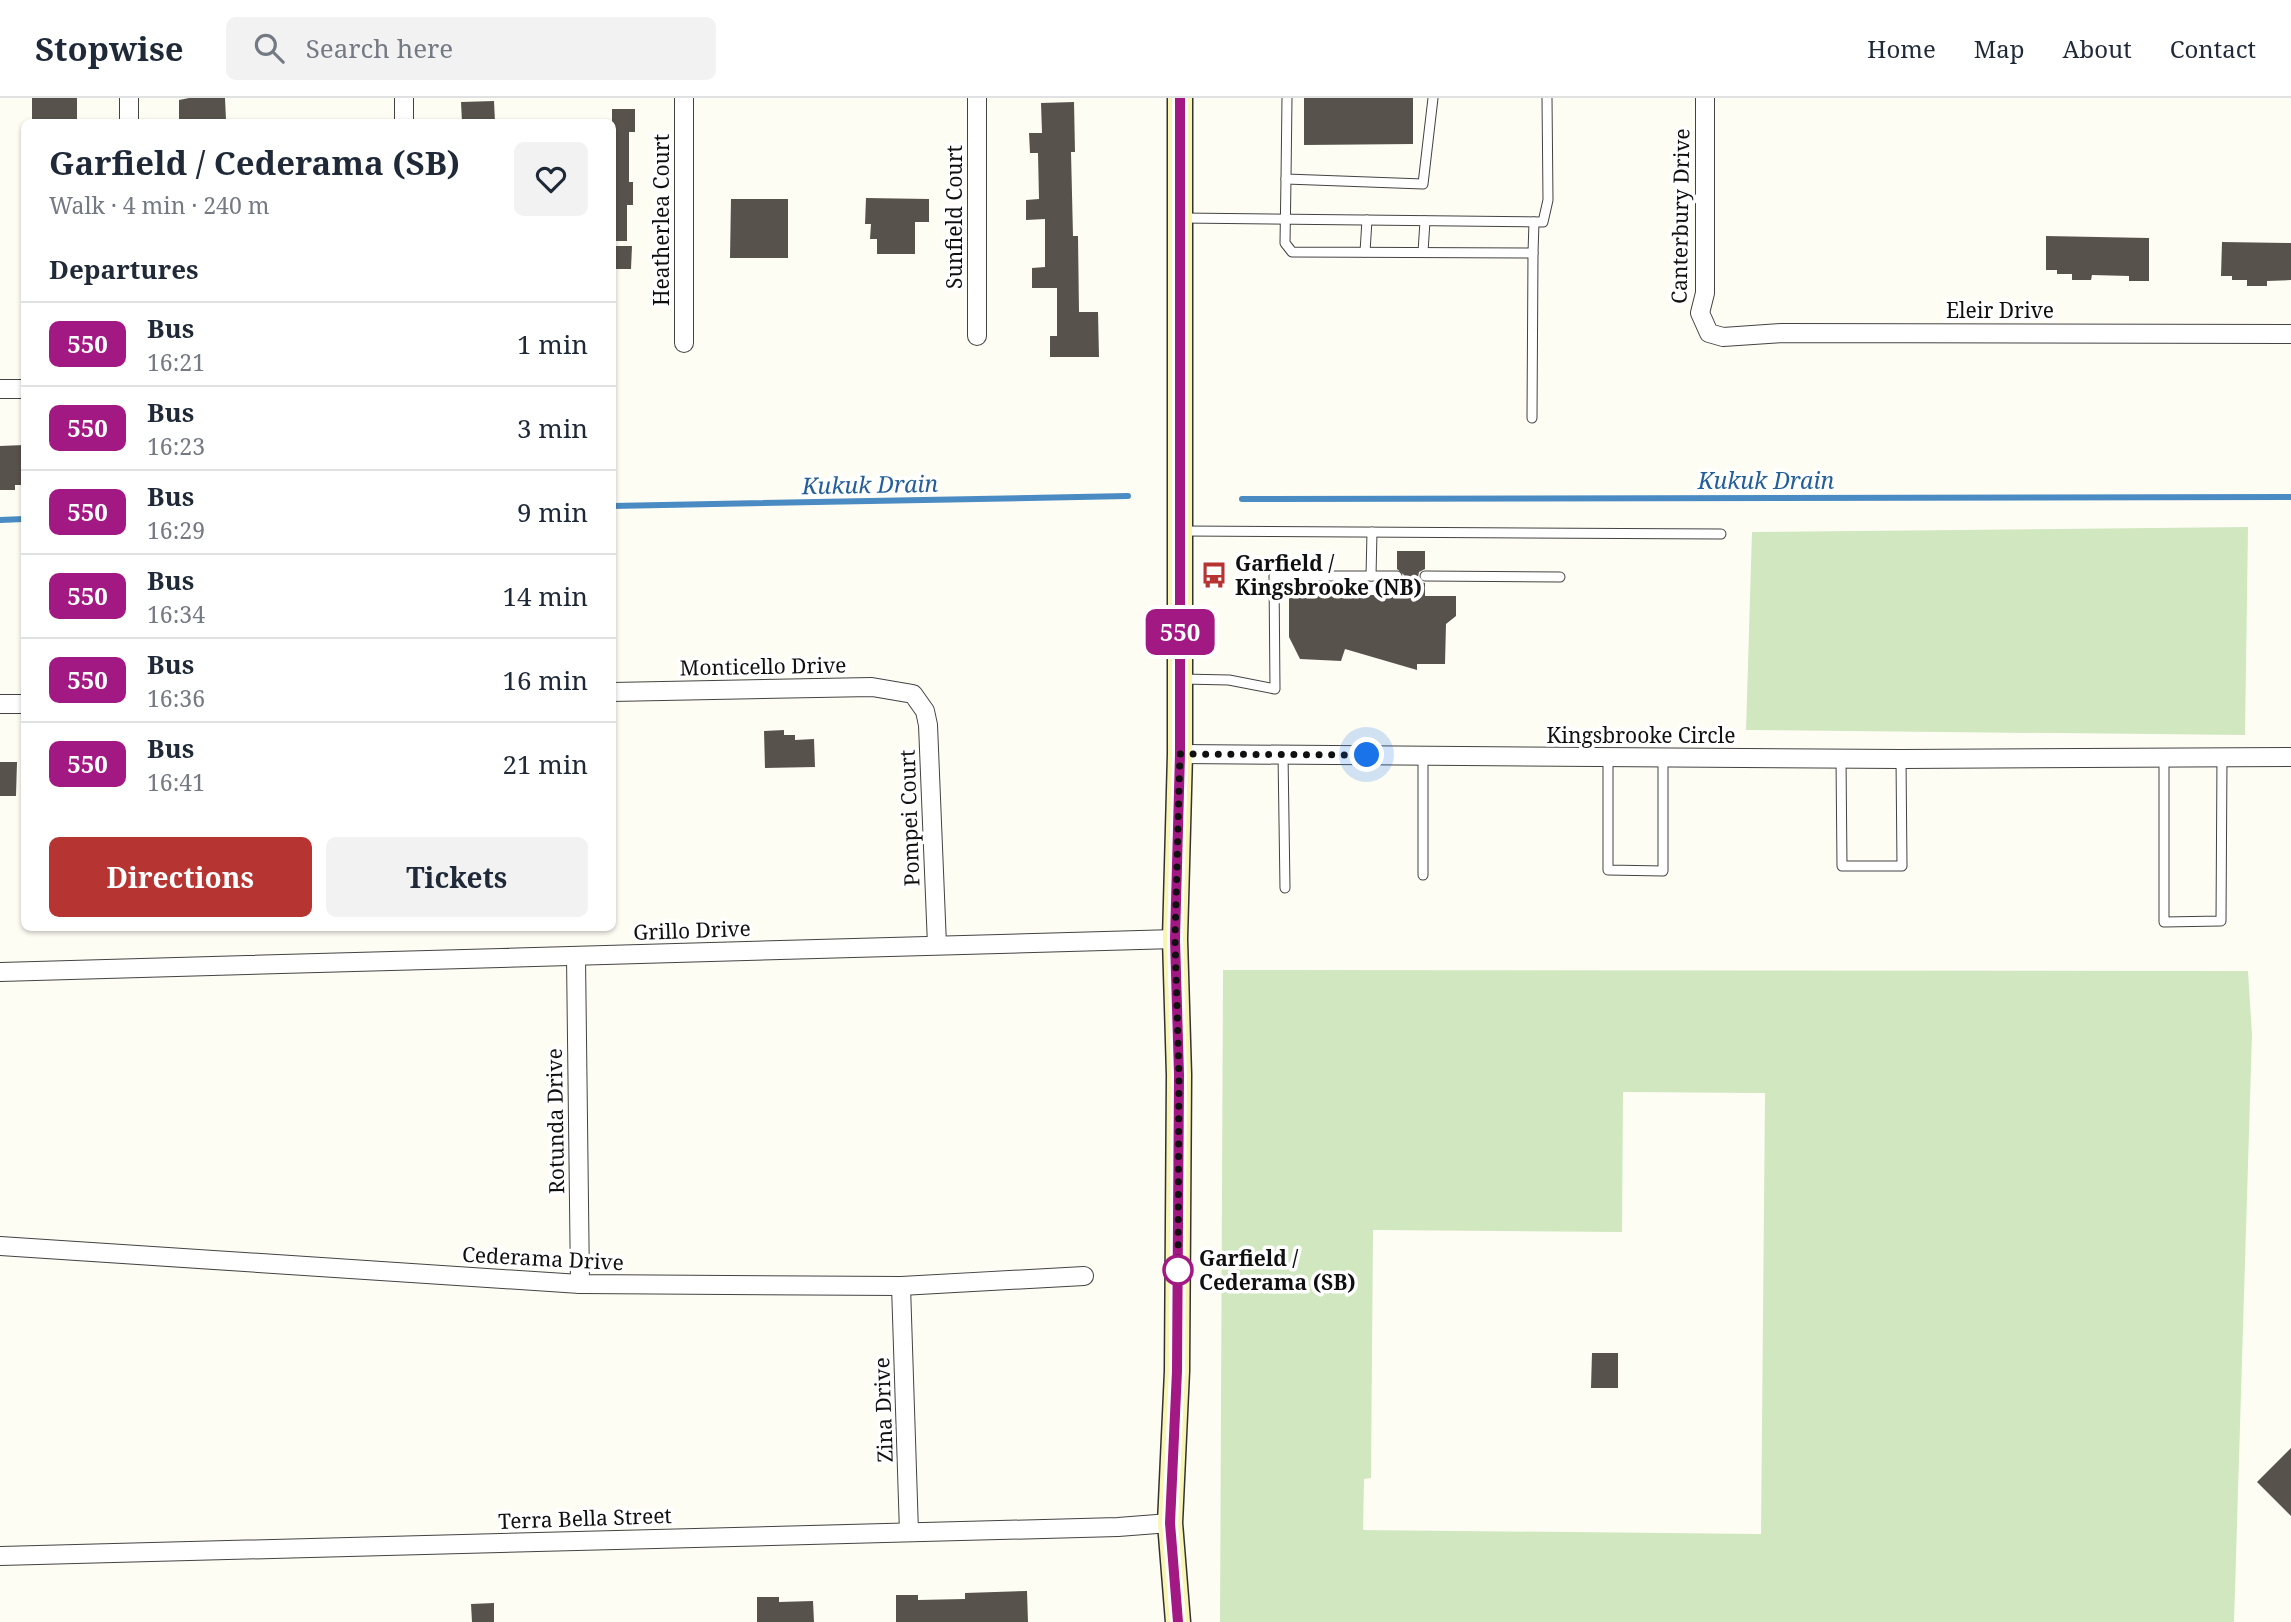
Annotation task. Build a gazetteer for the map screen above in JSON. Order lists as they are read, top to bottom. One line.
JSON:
{"streets":{"street":["Canterbury Drive","Sunfield Court","Heatherlea Court","Eleir Drive","Monticello Drive","Kingsbrooke Circle","Pompei Court","Grillo Drive","Rotunda Drive","Cederama Drive","Zina Drive","Terra Bella Street"]},"crossings":[["Canterbury Drive","Eleir Drive"],["Monticello Drive","Pompei Court"],["Pompei Court","Grillo Drive"],["Grillo Drive","Rotunda Drive"],["Rotunda Drive","Cederama Drive"],["Cederama Drive","Zina Drive"],["Zina Drive","Terra Bella Street"]],"water":["Kukuk Drain"],"places":{"bus stop":["Garfield / Kingsbrooke (NB)"],"other":["Garfield / Cederama (SB)"]},"lines":["bus line 550"],"page":{"header":"Stopwise","search":"Search here","nav":["Home","Map","About","Contact"],"on_map":"550","heading":[["Garfield / Cederama (SB)","Walk · 4 min · 240 m"],"Departures"],"list":[{"mark":"550","name":"Bus","note":"16:21","value":"1 min"},{"mark":"550","name":"Bus","note":"16:23","value":"3 min"},{"mark":"550","name":"Bus","note":"16:29","value":"9 min"},{"mark":"550","name":"Bus","note":"16:34","value":"14 min"},{"mark":"550","name":"Bus","note":"16:36","value":"16 min"},{"mark":"550","name":"Bus","note":"16:41","value":"21 min"}],"buttons":["Directions","Tickets"]}}
